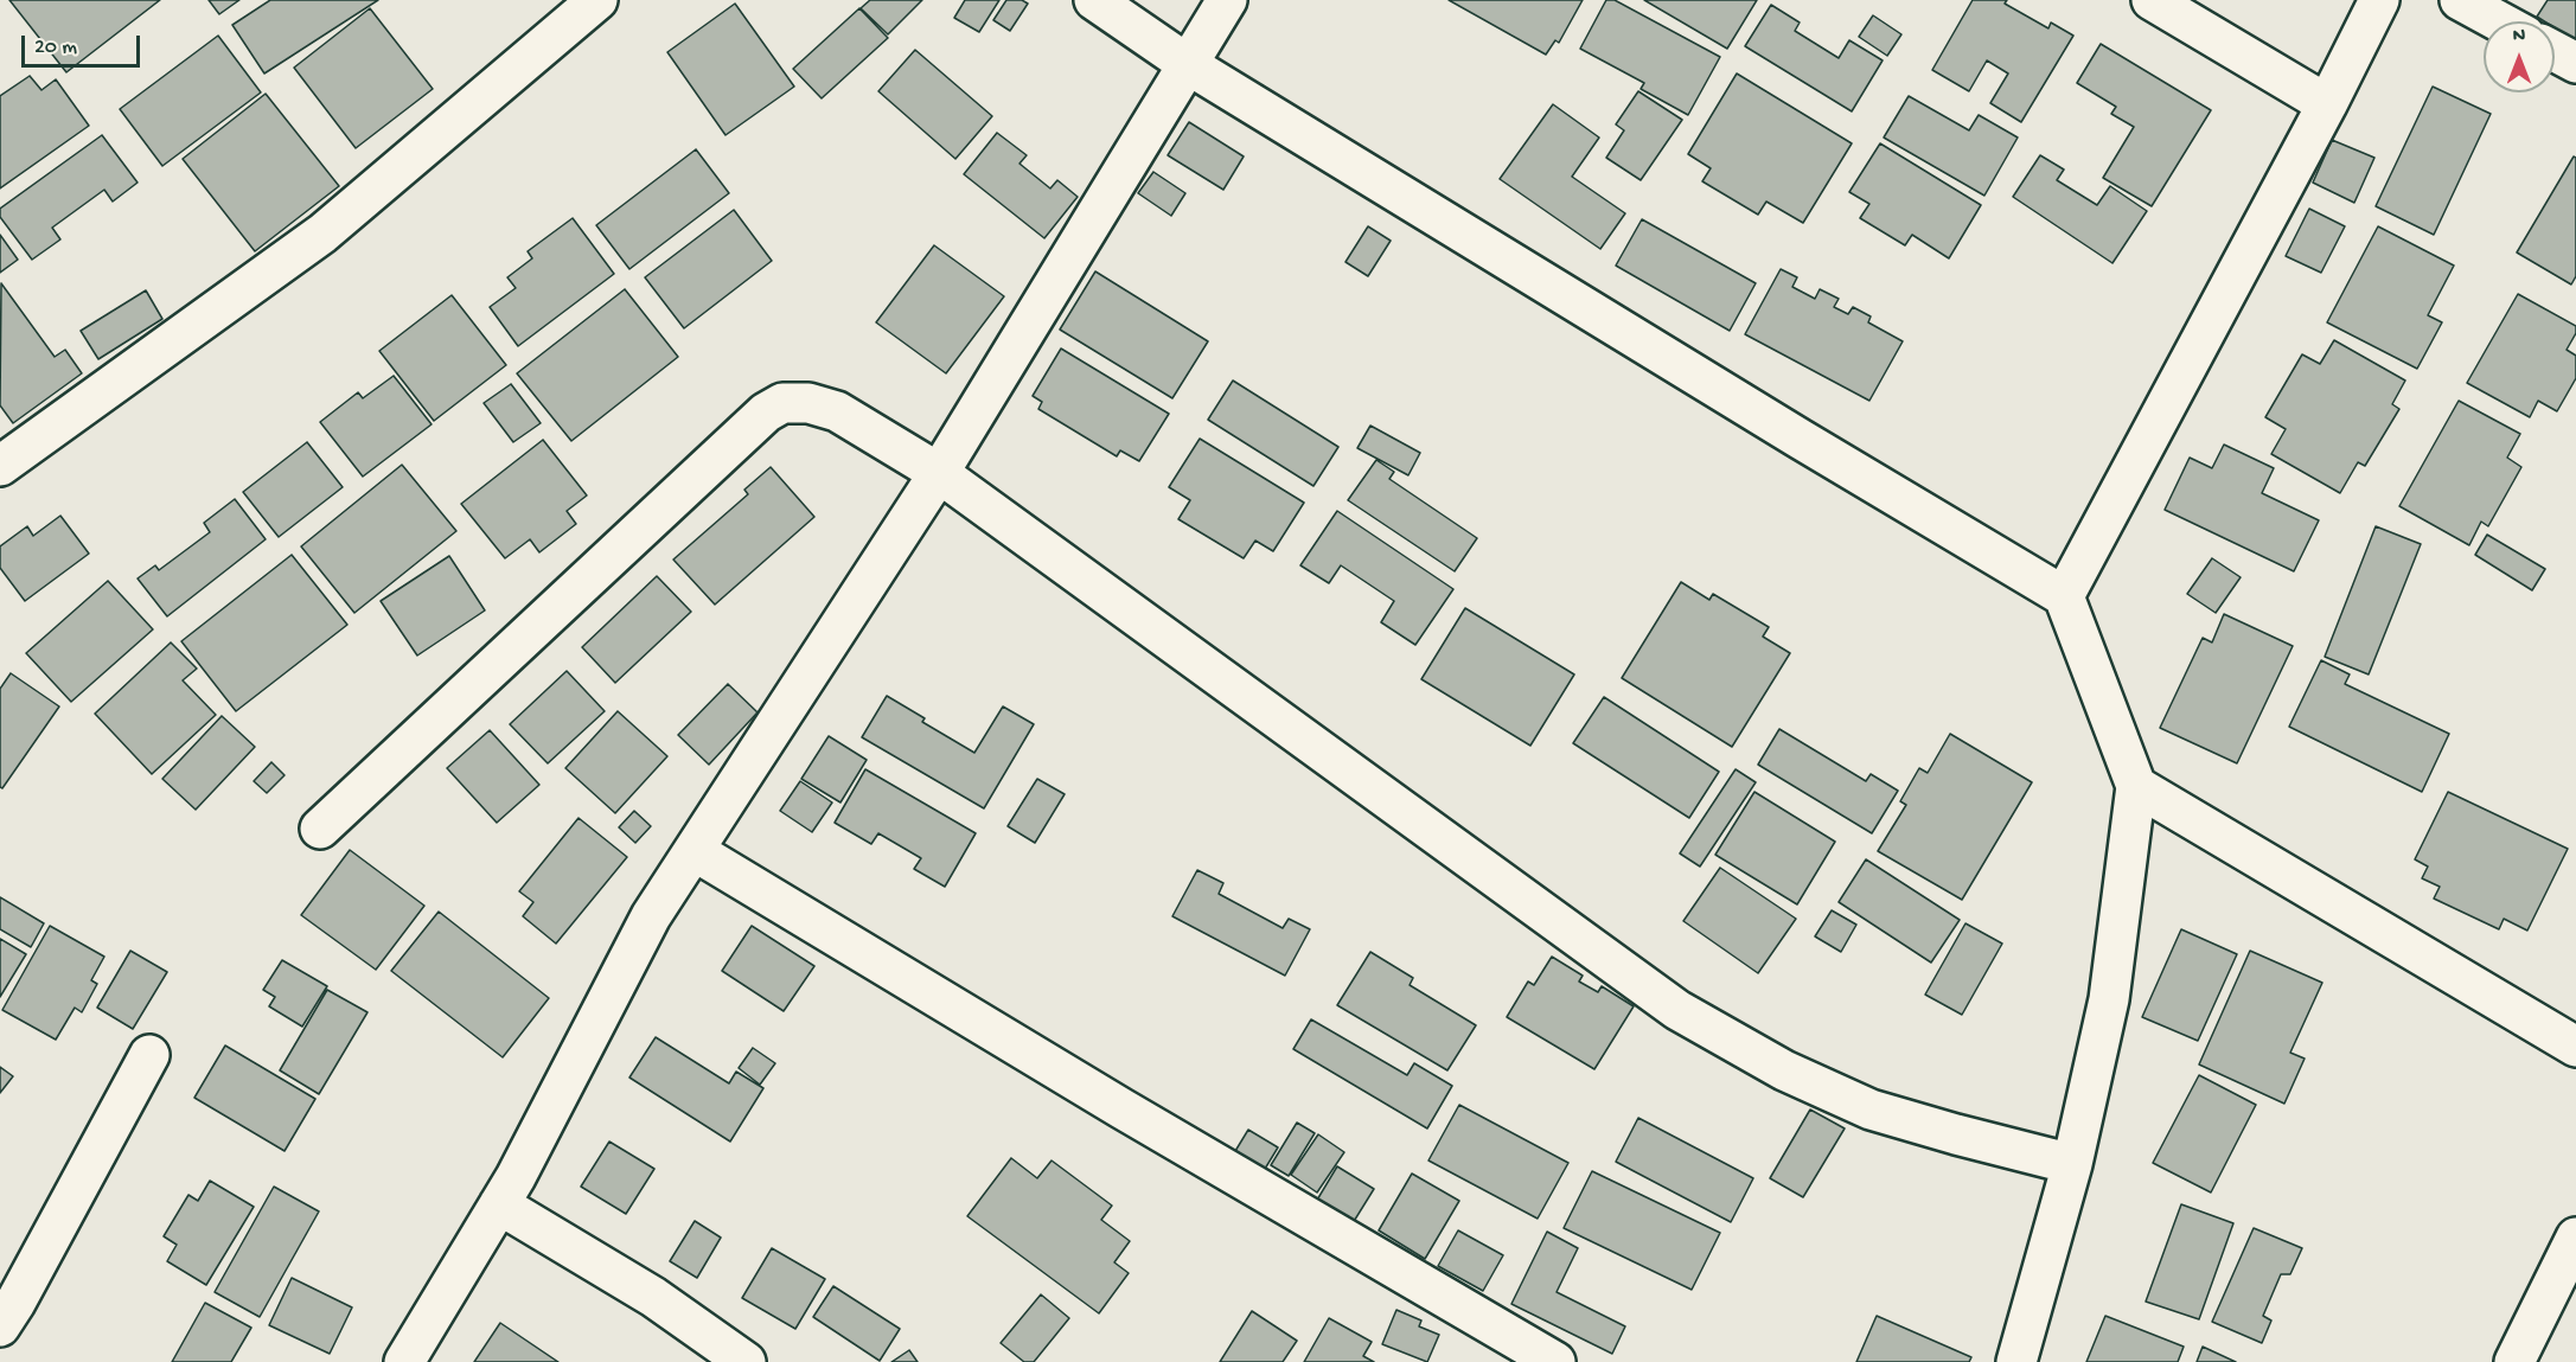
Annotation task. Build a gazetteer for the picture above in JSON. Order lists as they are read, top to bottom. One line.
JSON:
{"scale_bar":"20 m","north":"top"}
